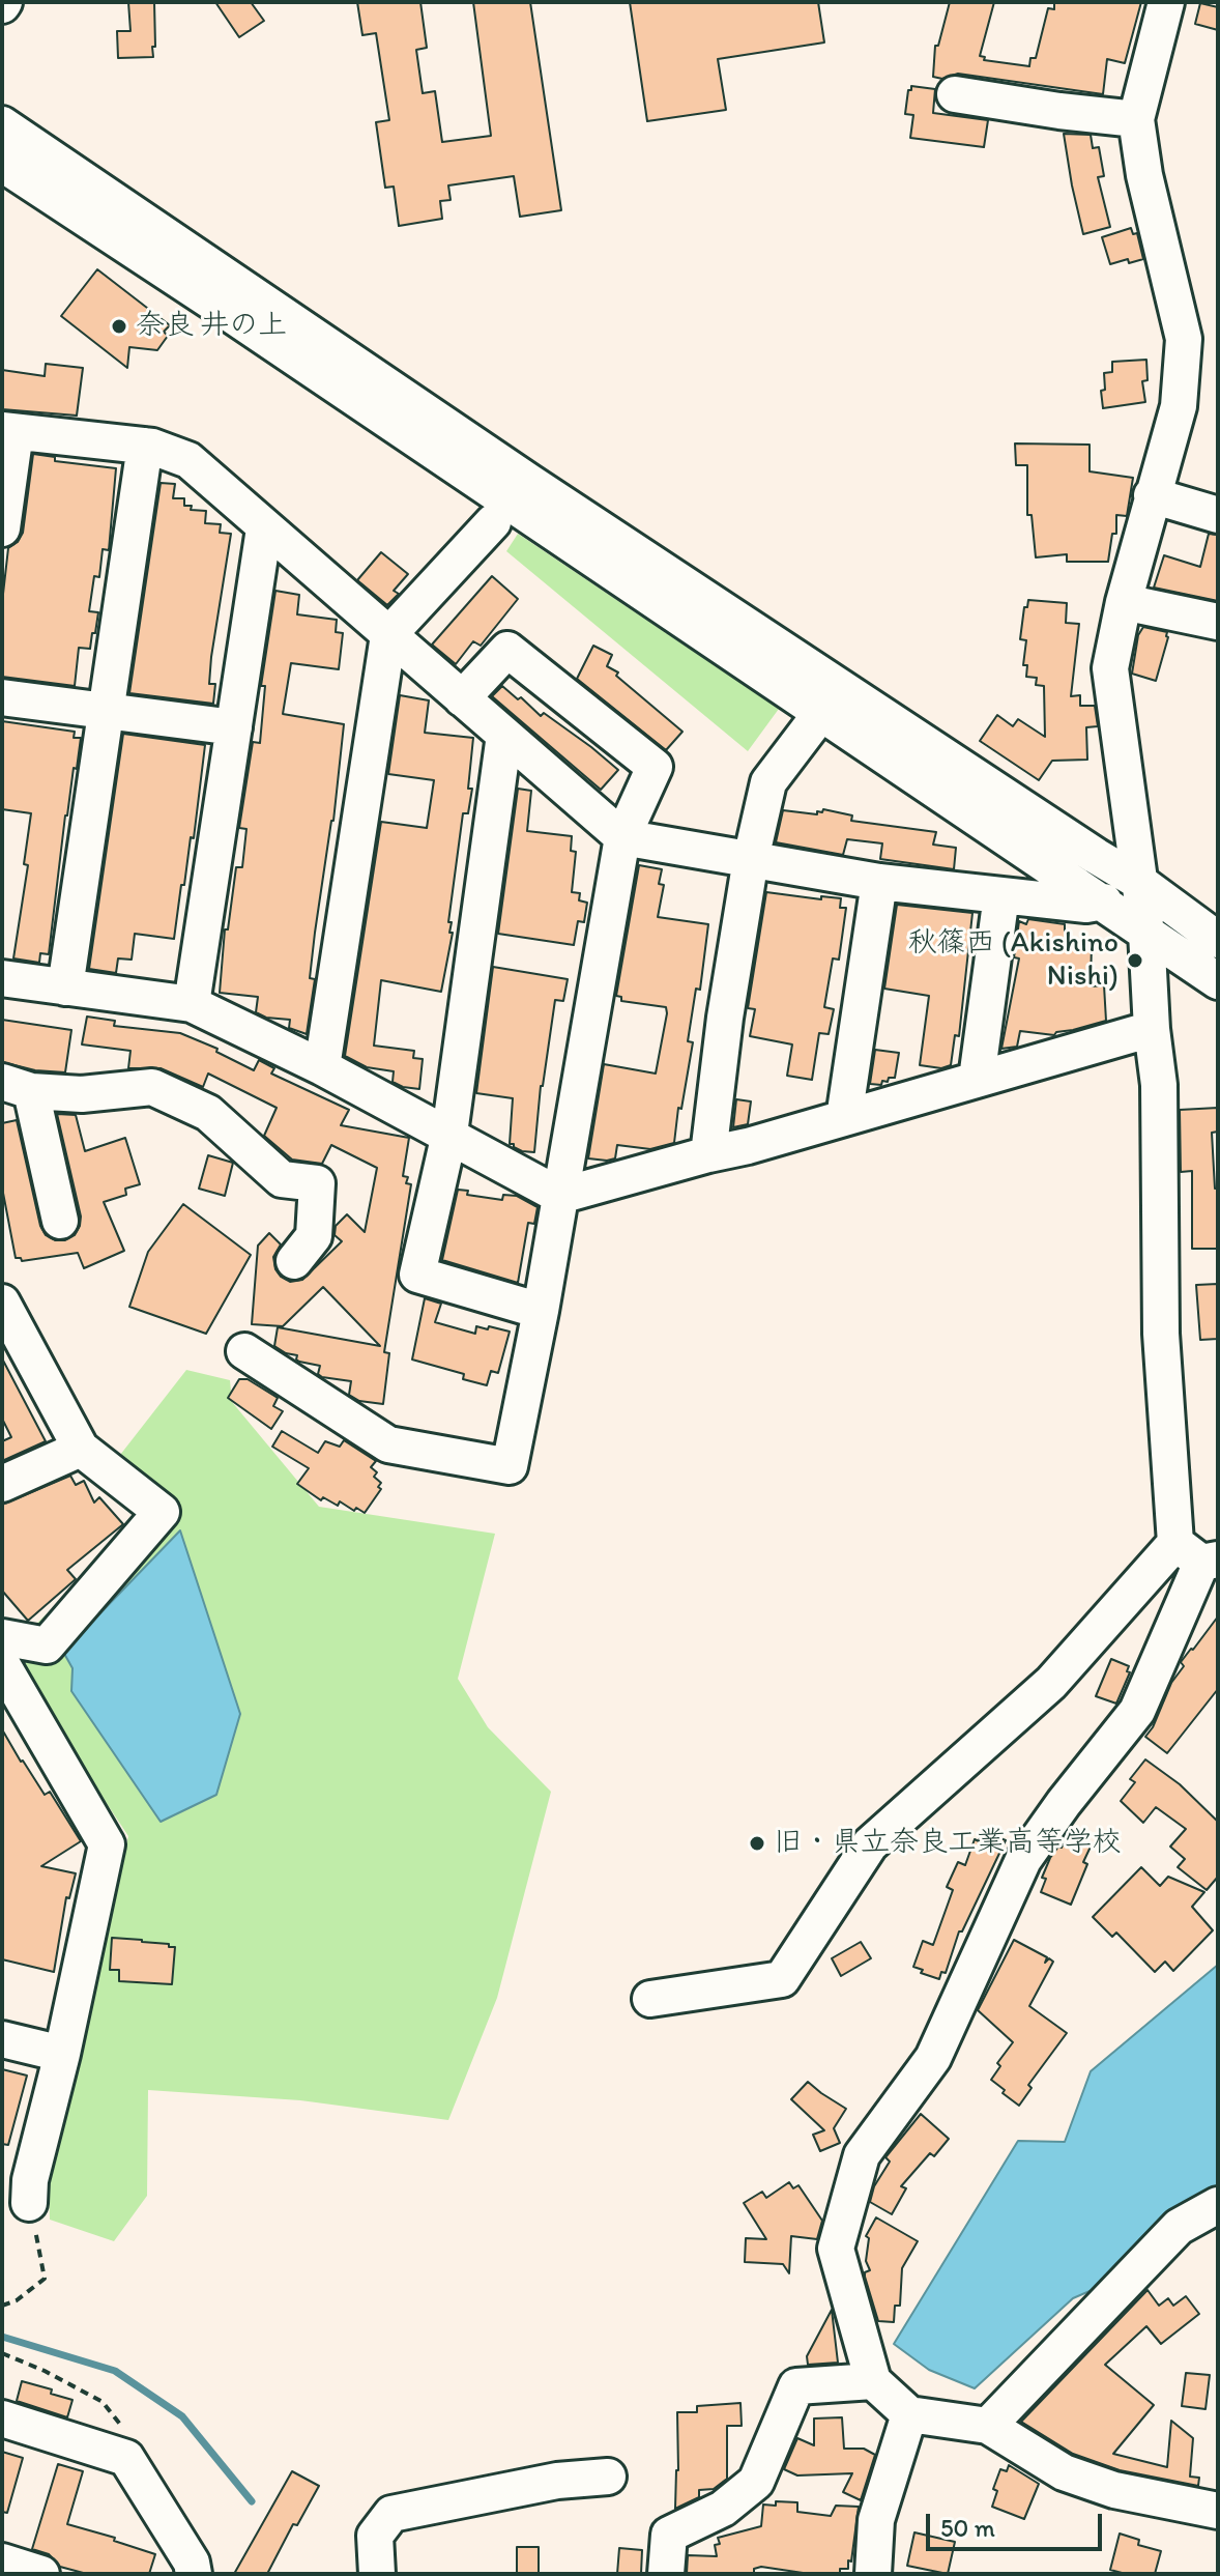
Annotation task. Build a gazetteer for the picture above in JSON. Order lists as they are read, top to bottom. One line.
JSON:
{"places":["奈良 井の上","秋篠西 (Akishino Nishi)","旧・県立奈良工業高等学校"],"scale_bar":"50 m"}
